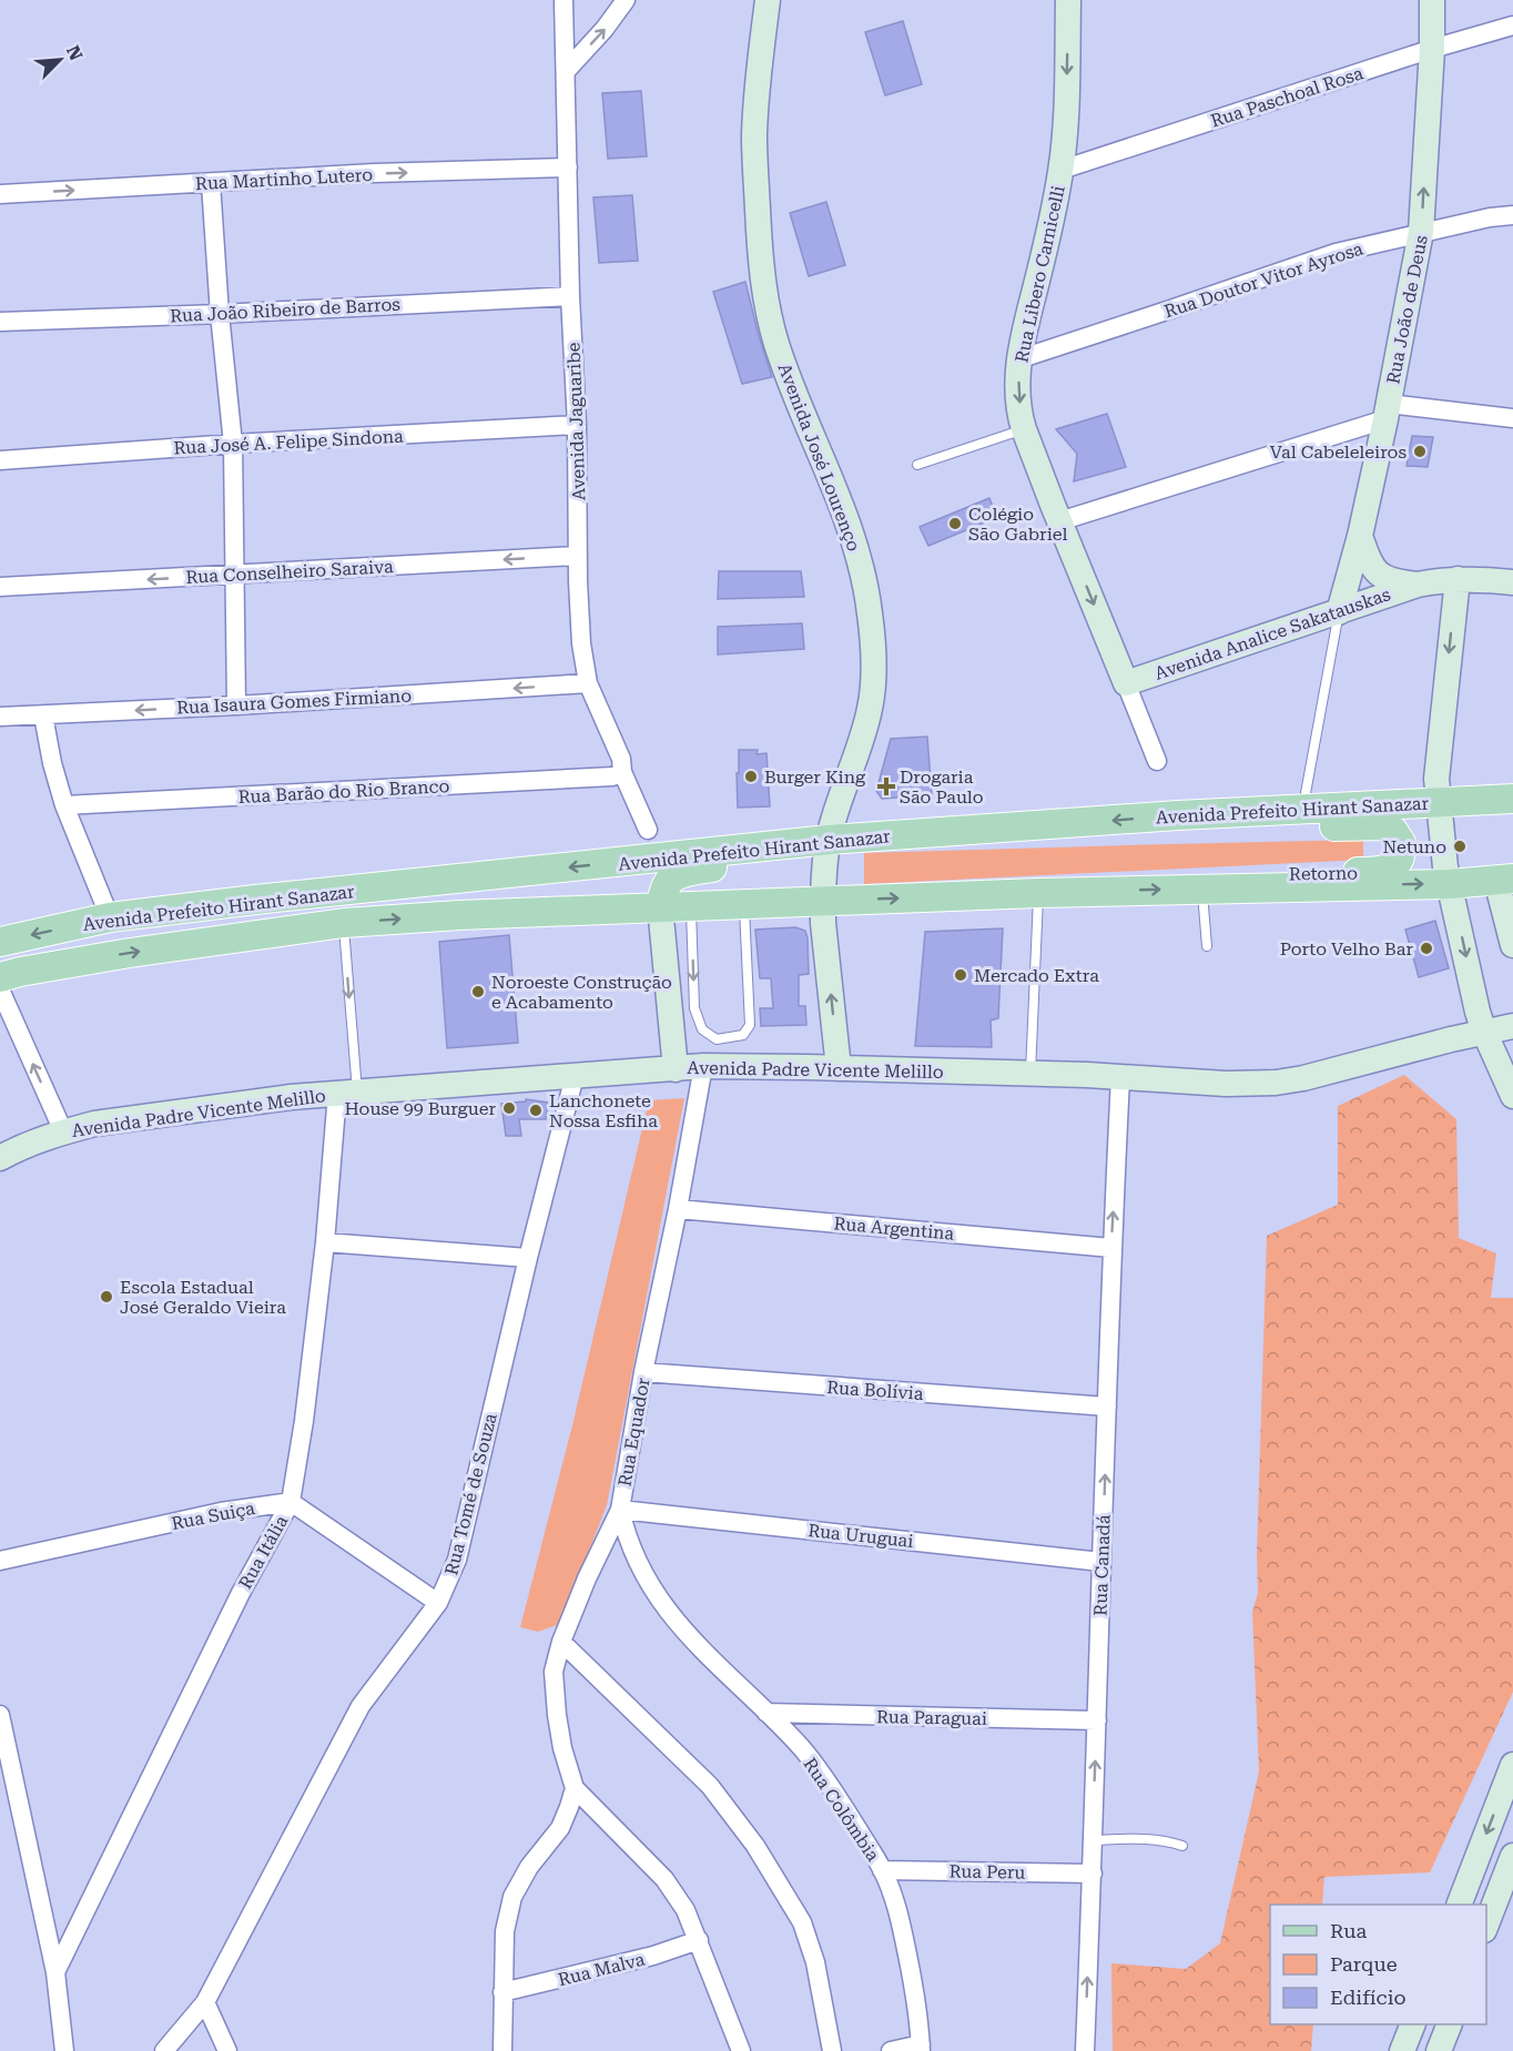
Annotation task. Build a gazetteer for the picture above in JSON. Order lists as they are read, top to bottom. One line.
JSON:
{"streets":{"main road":["Rua Libero Carnicelli","Rua João de Deus","Avenida José Lourenço","Avenida Analice Sakatauskas","Avenida Prefeito Hirant Sanazar","Retorno","Avenida Padre Vicente Melillo"],"street":["Rua Paschoal Rosa","Rua Martinho Lutero","Rua Doutor Vitor Ayrosa","Rua João Ribeiro de Barros","Avenida Jaguaribe","Rua José A. Felipe Sindona","Rua Conselheiro Saraiva","Rua Isaura Gomes Firmiano","Rua Barão do Rio Branco","Rua Argentina","Rua Bolívia","Rua Equador","Rua Tomé de Souza","Rua Suiça","Rua Uruguai","Rua Itália","Rua Canadá","Rua Paraguai","Rua Colômbia","Rua Peru","Rua Malva"]},"crossings":[["Rua Paschoal Rosa","Rua Libero Carnicelli"],["Rua Paschoal Rosa","Rua João de Deus"],["Rua Martinho Lutero","Avenida Jaguaribe"],["Rua Libero Carnicelli","Rua Doutor Vitor Ayrosa"],["Rua Libero Carnicelli","Avenida Analice Sakatauskas"],["Rua Doutor Vitor Ayrosa","Rua João de Deus"],["Rua João Ribeiro de Barros","Avenida Jaguaribe"],["Rua João de Deus","Avenida Analice Sakatauskas"],["Avenida Jaguaribe","Rua José A. Felipe Sindona"],["Avenida Jaguaribe","Rua Conselheiro Saraiva"],["Avenida Jaguaribe","Rua Isaura Gomes Firmiano"],["Avenida Jaguaribe","Rua Barão do Rio Branco"],["Avenida José Lourenço","Avenida Prefeito Hirant Sanazar"],["Avenida José Lourenço","Avenida Padre Vicente Melillo"],["Avenida Prefeito Hirant Sanazar","Retorno"],["Avenida Padre Vicente Melillo","Rua Equador"],["Avenida Padre Vicente Melillo","Rua Tomé de Souza"],["Avenida Padre Vicente Melillo","Rua Itália"],["Avenida Padre Vicente Melillo","Rua Canadá"],["Rua Argentina","Rua Equador"],["Rua Argentina","Rua Canadá"],["Rua Bolívia","Rua Equador"],["Rua Bolívia","Rua Canadá"],["Rua Equador","Rua Uruguai"],["Rua Equador","Rua Colômbia"],["Rua Suiça","Rua Itália"],["Rua Uruguai","Rua Canadá"],["Rua Uruguai","Rua Colômbia"],["Rua Canadá","Rua Paraguai"],["Rua Canadá","Rua Peru"],["Rua Paraguai","Rua Colômbia"],["Rua Colômbia","Rua Peru"]],"one_way":["Rua Martinho Lutero","Rua Libero Carnicelli","Rua Conselheiro Saraiva","Rua Isaura Gomes Firmiano","Rua Canadá"],"places":{"other":["Val Cabeleleiros","Colégio São Gabriel","Burger King","Netuno","Porto Velho Bar","Mercado Extra","Noroeste Construção e Acabamento","House 99 Burguer","Lanchonete Nossa Esfiha","Escola Estadual José Geraldo Vieira"],"health":["Drogaria São Paulo"]},"legend":["Rua","Parque","Edifício"],"north":"top right"}
